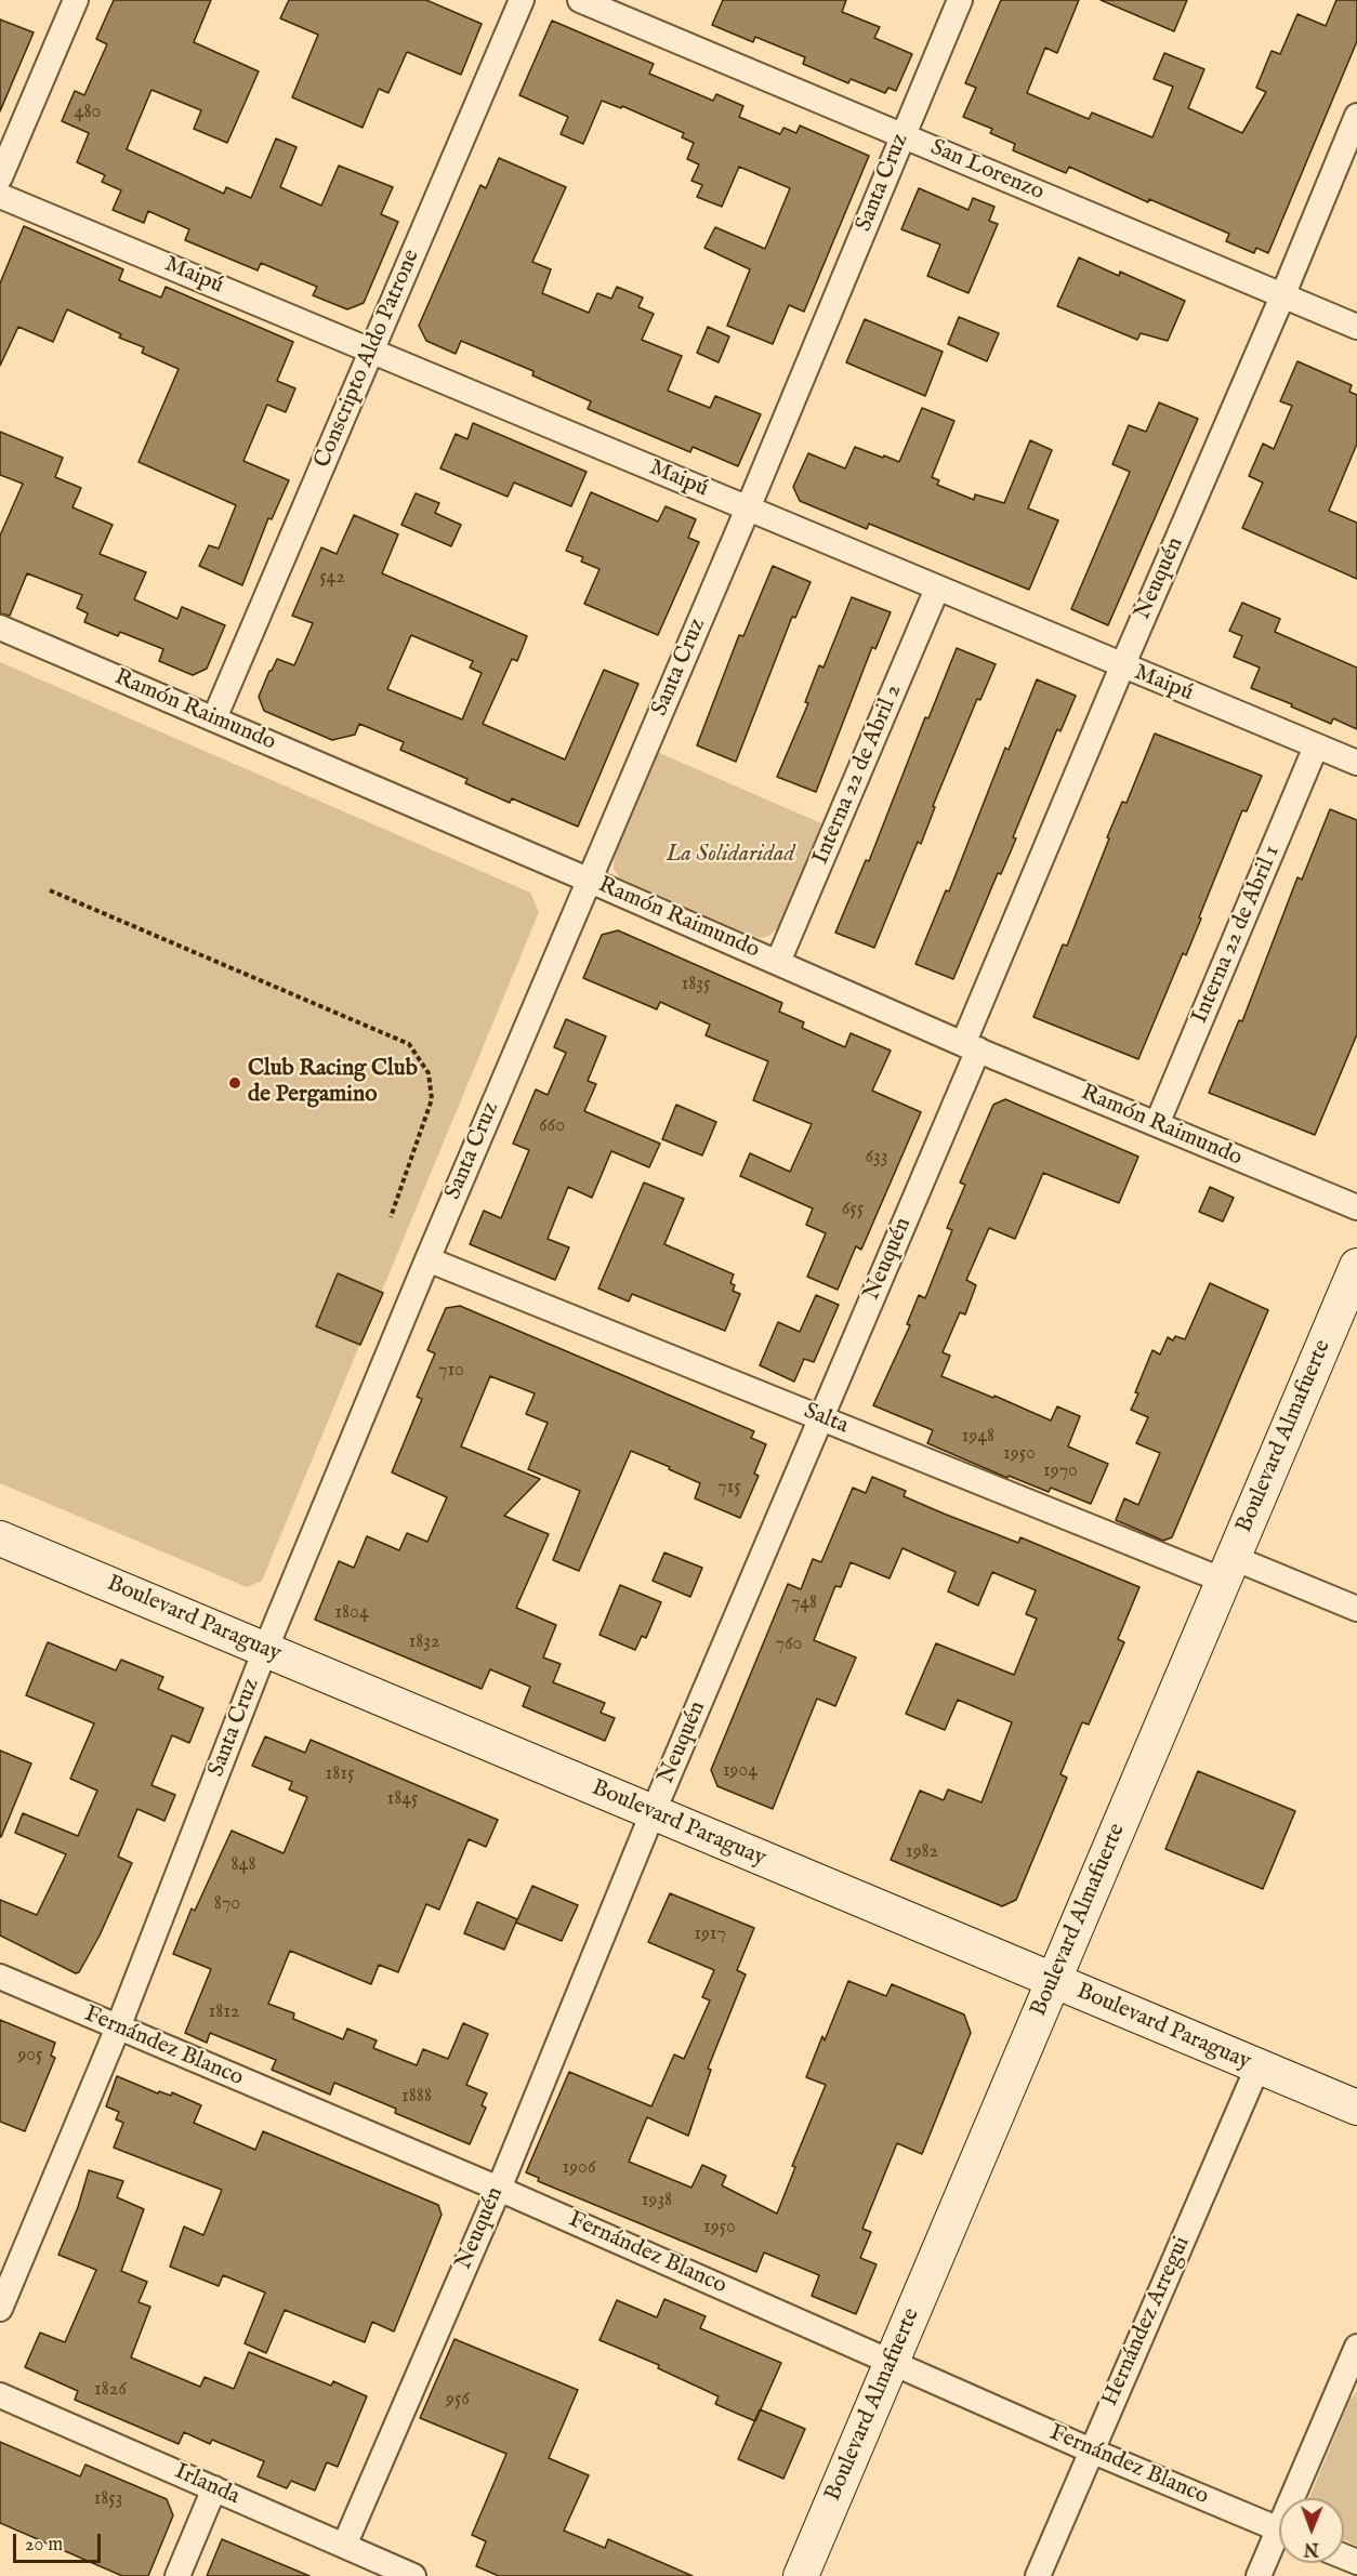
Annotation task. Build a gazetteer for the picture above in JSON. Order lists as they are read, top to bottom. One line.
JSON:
{"streets":{"main road":["Boulevard Almafuerte","Boulevard Paraguay"],"street":["San Lorenzo","Santa Cruz","Maipú","Conscripto Aldo Patrone","Neuquén","Ramón Raimundo","Interna 22 de Abril 2","Interna 22 de Abril 1","Salta","Fernández Blanco","Hernández Arregui","Irlanda"]},"crossings":[["San Lorenzo","Santa Cruz"],["San Lorenzo","Neuquén"],["Santa Cruz","Maipú"],["Santa Cruz","Ramón Raimundo"],["Santa Cruz","Salta"],["Santa Cruz","Boulevard Paraguay"],["Santa Cruz","Fernández Blanco"],["Maipú","Conscripto Aldo Patrone"],["Maipú","Neuquén"],["Maipú","Interna 22 de Abril 2"],["Maipú","Interna 22 de Abril 1"],["Conscripto Aldo Patrone","Ramón Raimundo"],["Neuquén","Ramón Raimundo"],["Neuquén","Salta"],["Neuquén","Boulevard Paraguay"],["Neuquén","Fernández Blanco"],["Neuquén","Irlanda"],["Ramón Raimundo","Interna 22 de Abril 2"],["Ramón Raimundo","Interna 22 de Abril 1"],["Salta","Boulevard Almafuerte"],["Boulevard Almafuerte","Boulevard Paraguay"],["Boulevard Almafuerte","Fernández Blanco"],["Boulevard Paraguay","Hernández Arregui"],["Fernández Blanco","Hernández Arregui"]],"parks":["La Solidaridad"],"places":["Club Racing Club de Pergamino"],"house_numbers":["480","542","1835","660","633","655","710","1948","1950","1970","715","748","1804","1832","760","1904","1815","1845","1982","848","870","1917","1812","905","1888","1906","1938","1950","1826","956","1853"],"scale_bar":"20 m","north":"bottom"}
